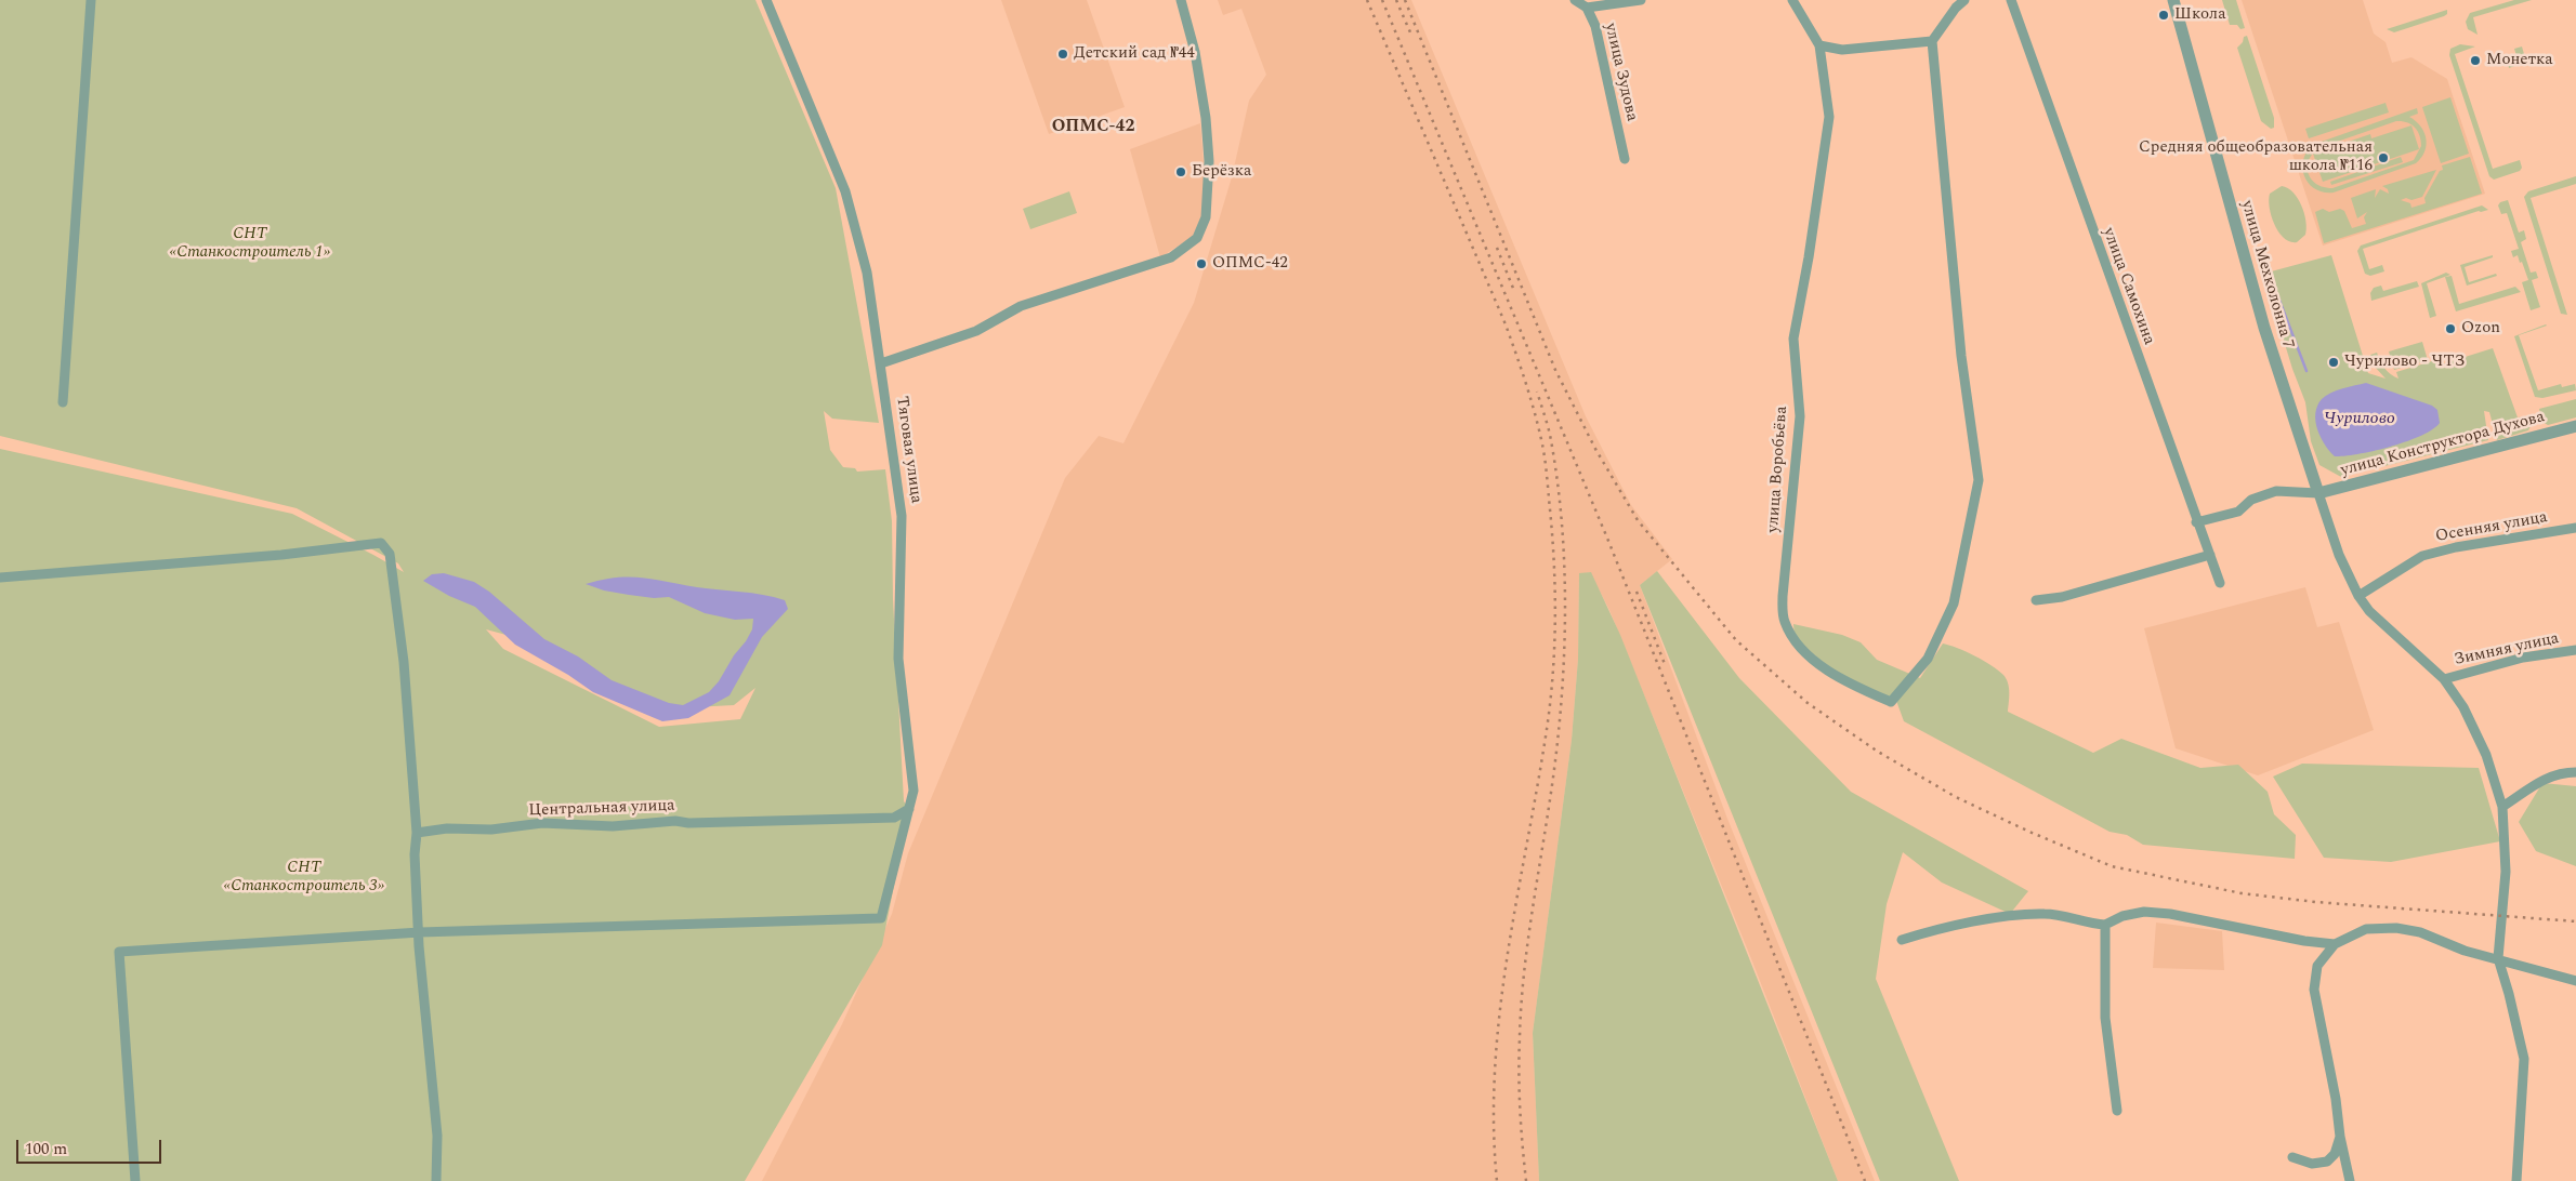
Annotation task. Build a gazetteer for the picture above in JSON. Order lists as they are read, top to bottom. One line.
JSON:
{"streets":{"street":["улица Зудова","улица Мехколонна 7","улица Самохина","улица Конструктора Духова","Тяговая улица","улица Воробьёва","Осенняя улица","Зимняя улица","Центральная улица"]},"crossings":[["улица Мехколонна 7","улица Конструктора Духова"],["Тяговая улица","Центральная улица"]],"districts":["ОПМС-42"],"water":["Чурилово"],"parks":["СНТ «Станкостроитель 1»","СНТ «Станкостроитель 3»"],"places":["Школа","Детский сад №44","Монетка","Средняя общеобразовательная школа №116","Берёзка","ОПМС-42","Ozon","Чурилово - ЧТЗ"],"scale_bar":"100 m"}
